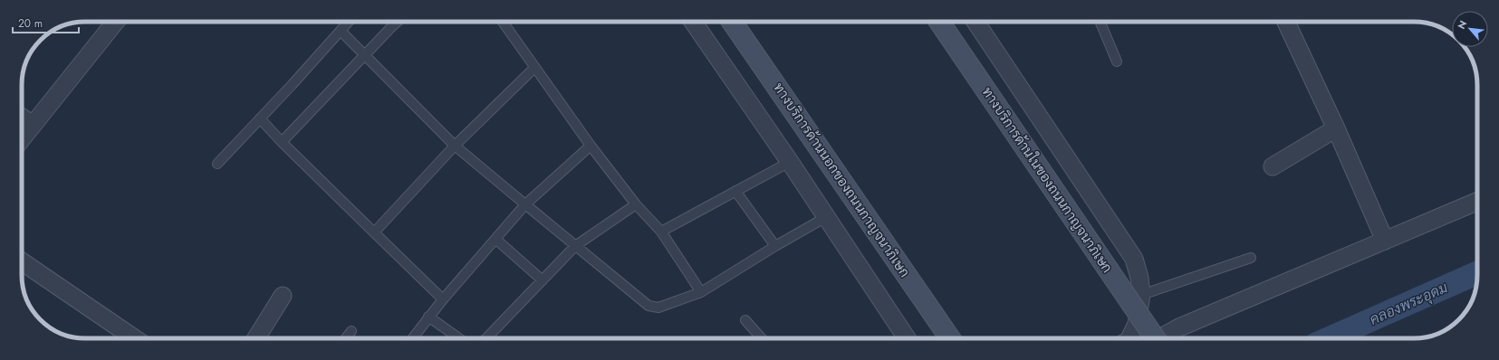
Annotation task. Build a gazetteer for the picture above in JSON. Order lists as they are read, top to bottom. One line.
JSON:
{"streets":{"main road":["ทางบริการด้านนอกของถนนกาญจนาภิเษก","ทางบริการด้านในของถนนกาญจนาภิเษก"]},"water":["คลองพระอุดม"],"scale_bar":"20 m","north":"top left"}
